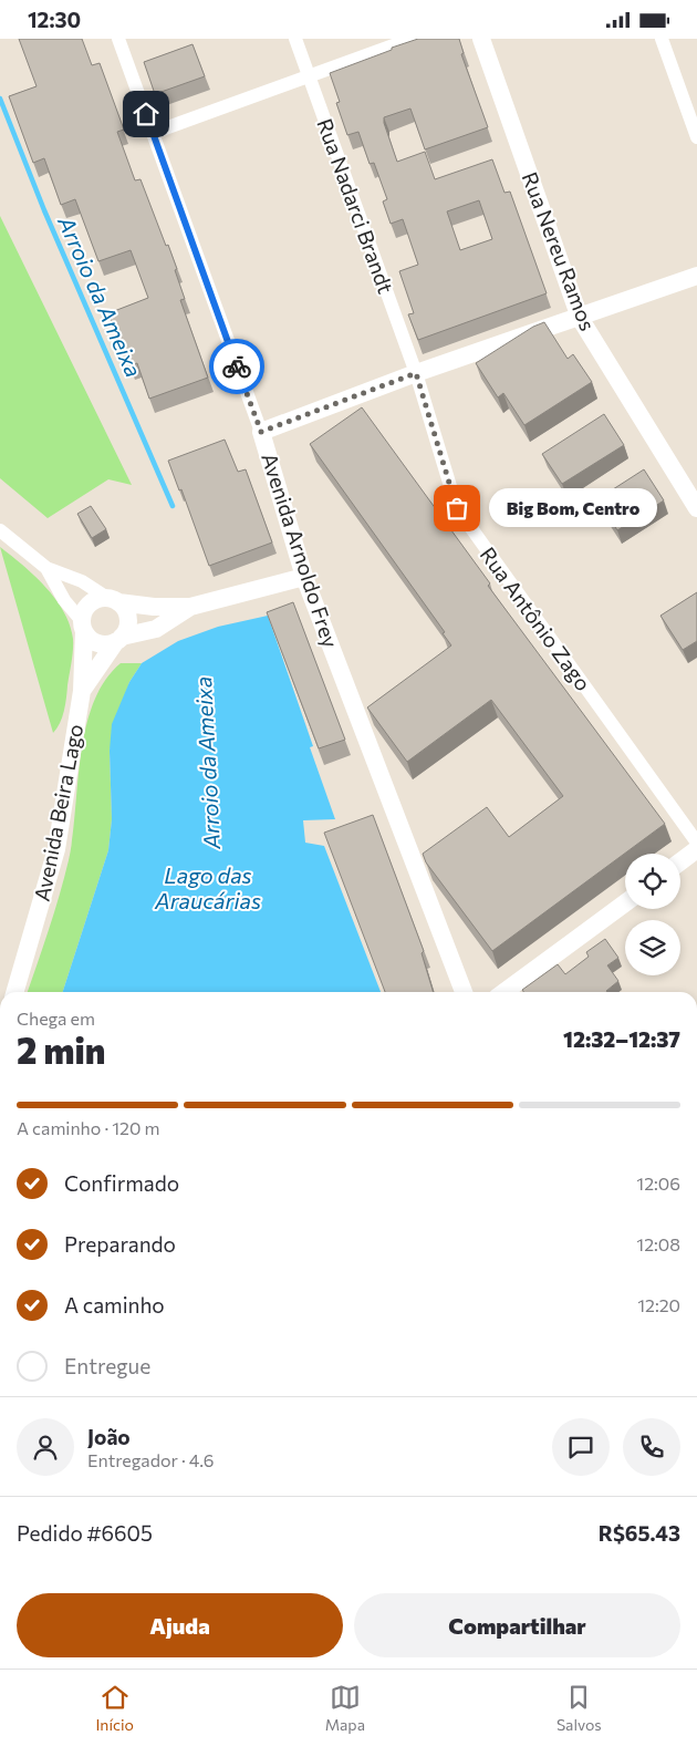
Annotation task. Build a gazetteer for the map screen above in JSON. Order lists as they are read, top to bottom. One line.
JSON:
{"streets":{"street":["Rua Nadarci Brandt","Rua Nereu Ramos","Avenida Arnoldo Frey","Rua Antônio Zago","Avenida Beira Lago"]},"crossings":[["Rua Nadarci Brandt","Rua Antônio Zago"]],"water":["Arroio da Ameixa","Lago das Araucárias"],"places":["Big Bom, Centro"],"page":{"status":"12:30","bubble":"Big Bom, Centro","heading":["2 min","Chega em","12:32–12:37"],"panel":["João","Entregador · 4.6","Pedido #6605","R$65.43"],"bar":"A caminho · 120 m","list":[["Confirmado","12:06"],["Preparando","12:08"],["A caminho","12:20"],"Entregue"],"buttons":["Ajuda","Compartilhar"],"tabs":["Início","Mapa","Salvos"]}}
